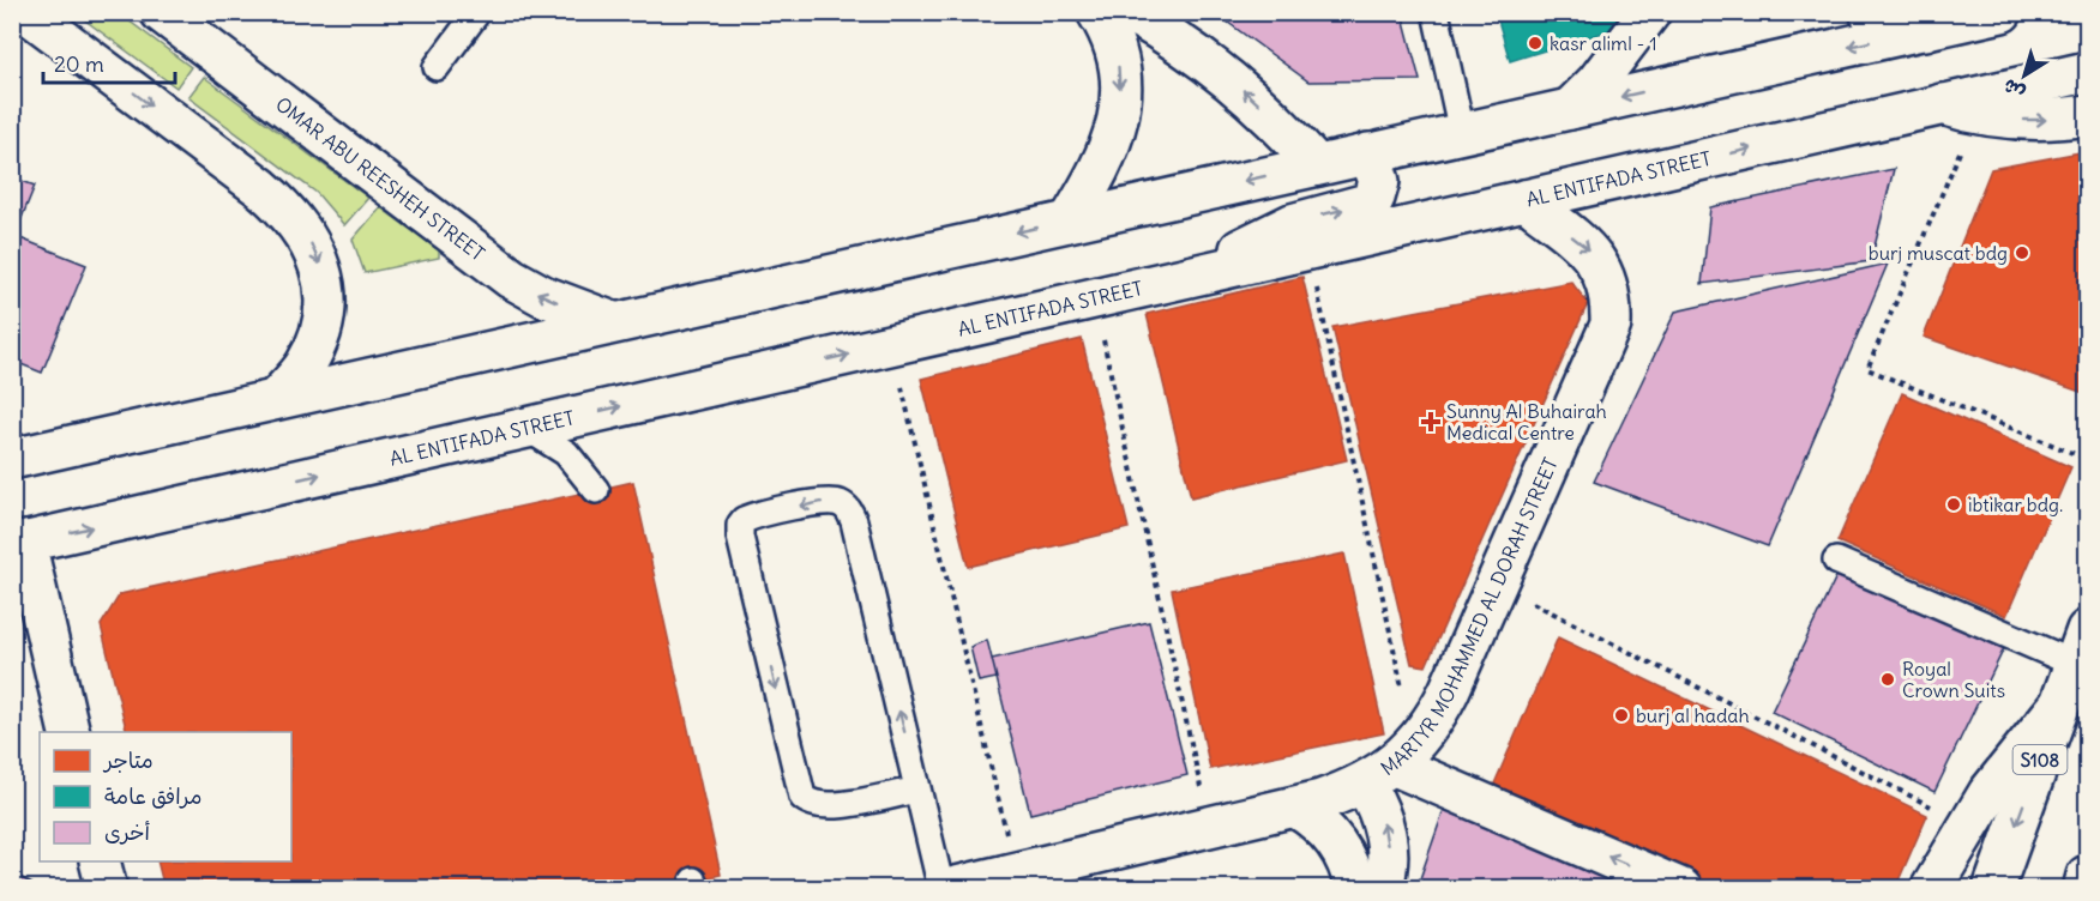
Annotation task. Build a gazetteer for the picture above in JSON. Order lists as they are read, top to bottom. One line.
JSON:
{"streets":{"main road":["AL ENTIFADA STREET","OMAR ABU REESHEH STREET","MARTYR MOHAMMED AL DORAH STREET","S108"]},"crossings":[["AL ENTIFADA STREET","MARTYR MOHAMMED AL DORAH STREET"]],"one_way":["OMAR ABU REESHEH STREET"],"places":{"other":["kasr aliml - 1","burj muscat bdg","ibtikar bdg.","Royal Crown Suits","burj al hadah"],"health":["Sunny Al Buhairah Medical Centre"]},"legend":["متاجر","مرافق عامة","أخرى"],"scale_bar":"20 m","north":"bottom left"}
